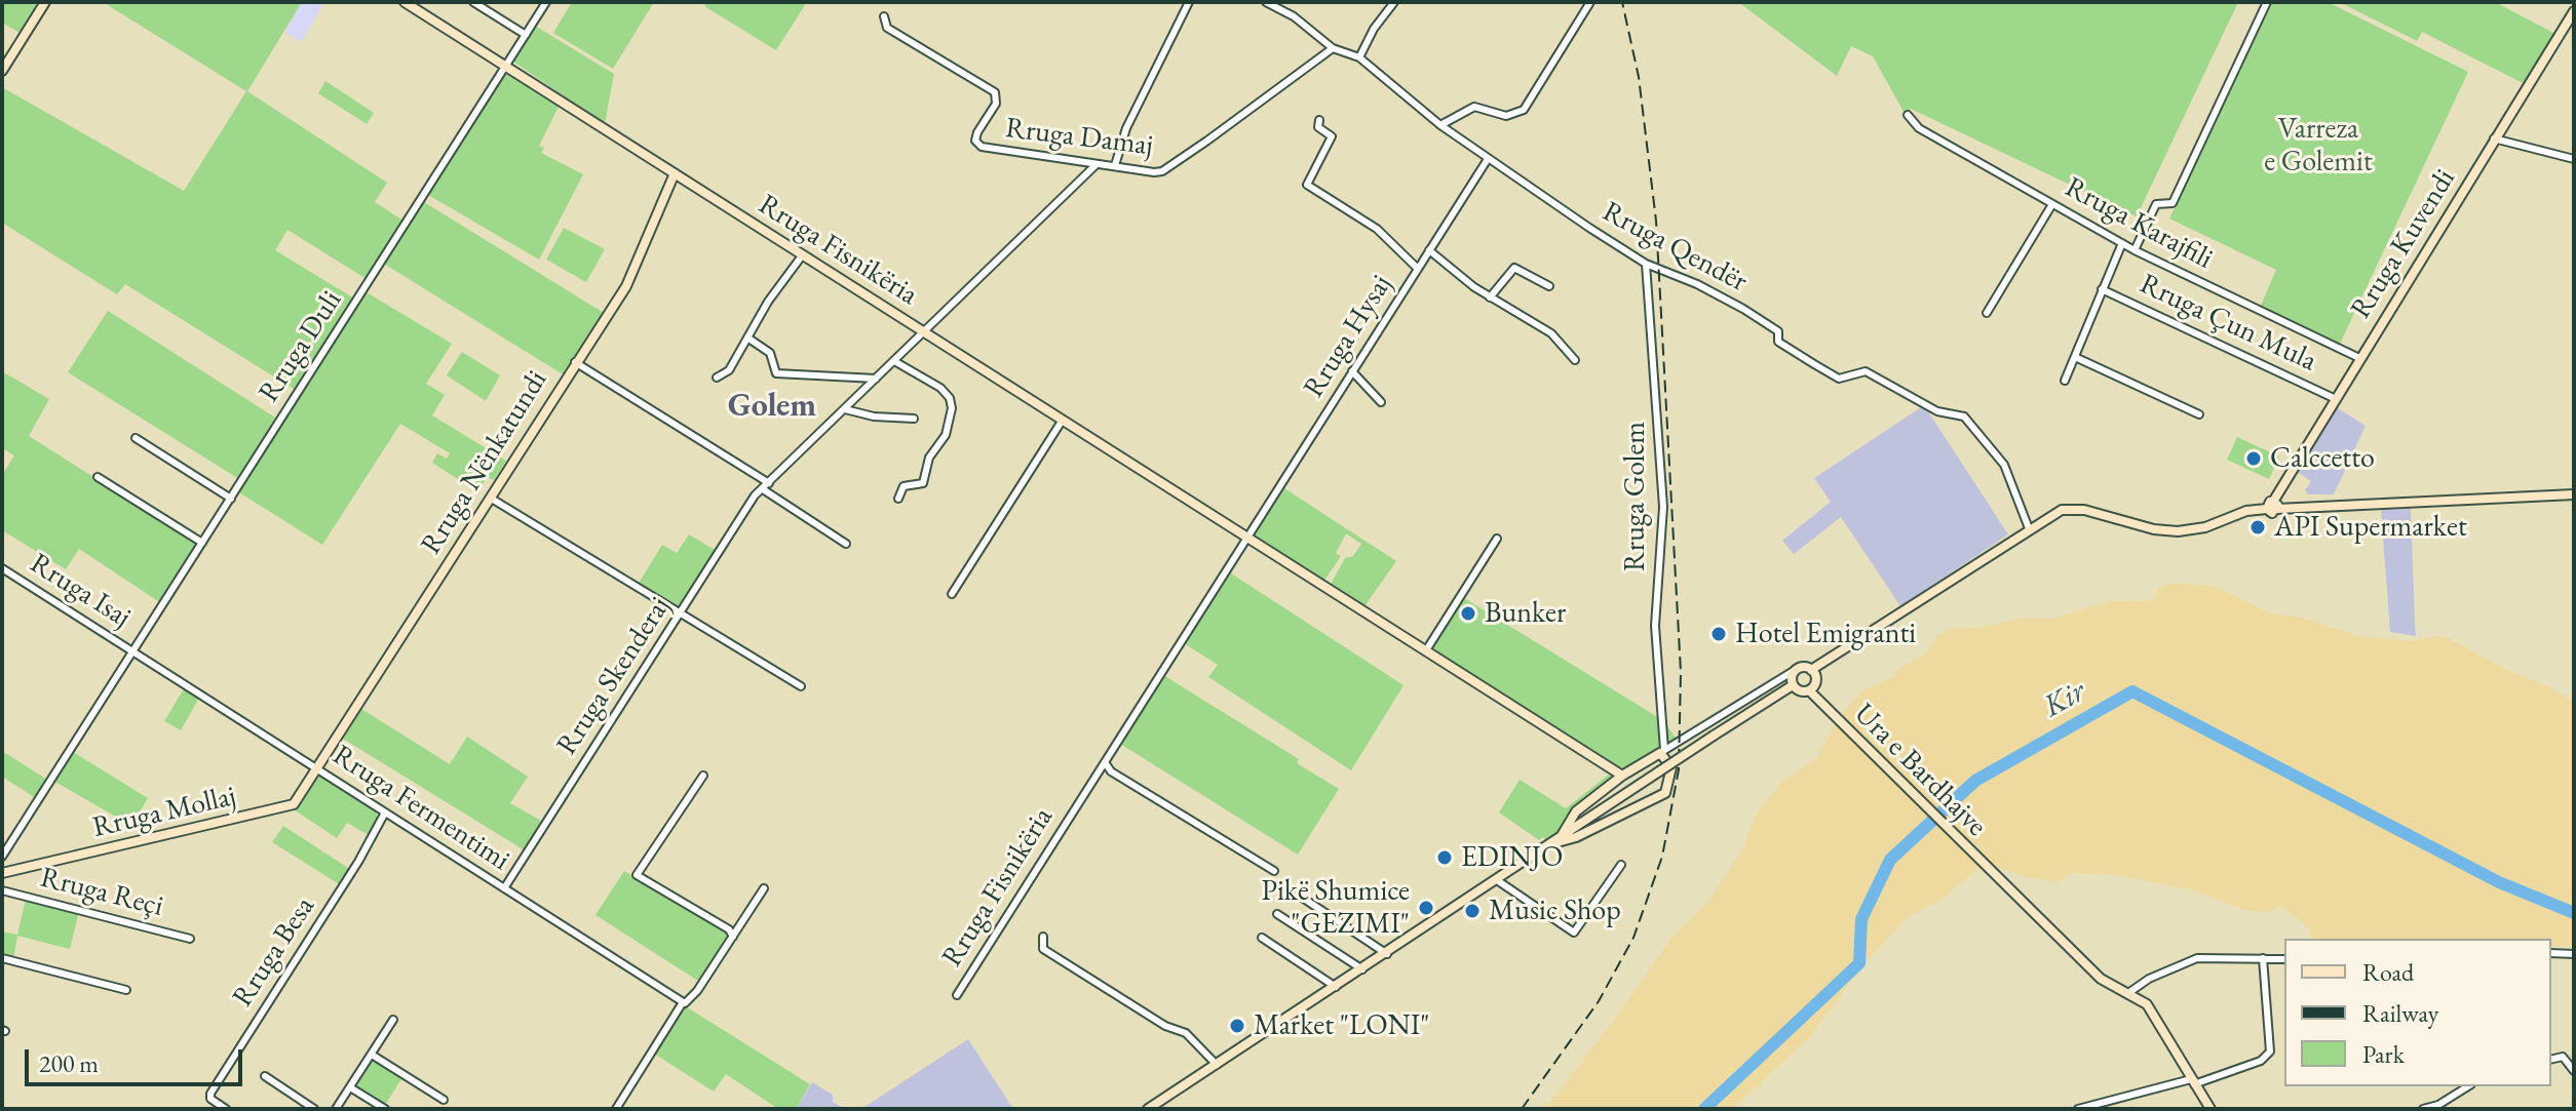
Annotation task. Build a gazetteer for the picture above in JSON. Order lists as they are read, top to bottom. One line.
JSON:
{"streets":{"street":["Rruga Damaj","Rruga Karajfili","Rruga Kuvendi","Rruga Qendër","Rruga Fisnikëria","Rruga Çun Mula","Rruga Hysaj","Rruga Duli","Rruga Nënkatundi","Rruga Golem","Rruga Isaj","Rruga Skenderaj","Ura e Bardhajve","Rruga Fermentimi","Rruga Mollaj","Rruga Reçi","Rruga Besa"]},"crossings":[["Rruga Damaj","Rruga Qendër"],["Rruga Damaj","Rruga Skenderaj"],["Rruga Karajfili","Rruga Kuvendi"],["Rruga Karajfili","Rruga Çun Mula"],["Rruga Kuvendi","Rruga Çun Mula"],["Rruga Qendër","Rruga Hysaj"],["Rruga Qendër","Rruga Golem"],["Rruga Fisnikëria","Rruga Hysaj"],["Rruga Fisnikëria","Rruga Duli"],["Rruga Fisnikëria","Rruga Nënkatundi"],["Rruga Fisnikëria","Rruga Skenderaj"],["Rruga Duli","Rruga Isaj"],["Rruga Duli","Rruga Fermentimi"],["Rruga Nënkatundi","Rruga Fermentimi"],["Rruga Nënkatundi","Rruga Mollaj"],["Rruga Isaj","Rruga Fermentimi"],["Rruga Skenderaj","Rruga Fermentimi"],["Rruga Fermentimi","Rruga Mollaj"],["Rruga Fermentimi","Rruga Besa"]],"districts":["Golem"],"water":["Kir"],"parks":["Varreza e Golemit"],"places":["Calccetto","API Supermarket","Bunker","Hotel Emigranti","EDINJO","Pikë Shumice \"GEZIMI\"","Music Shop","Market \"LONI\""],"legend":["Road","Railway","Park"],"scale_bar":"200 m"}
